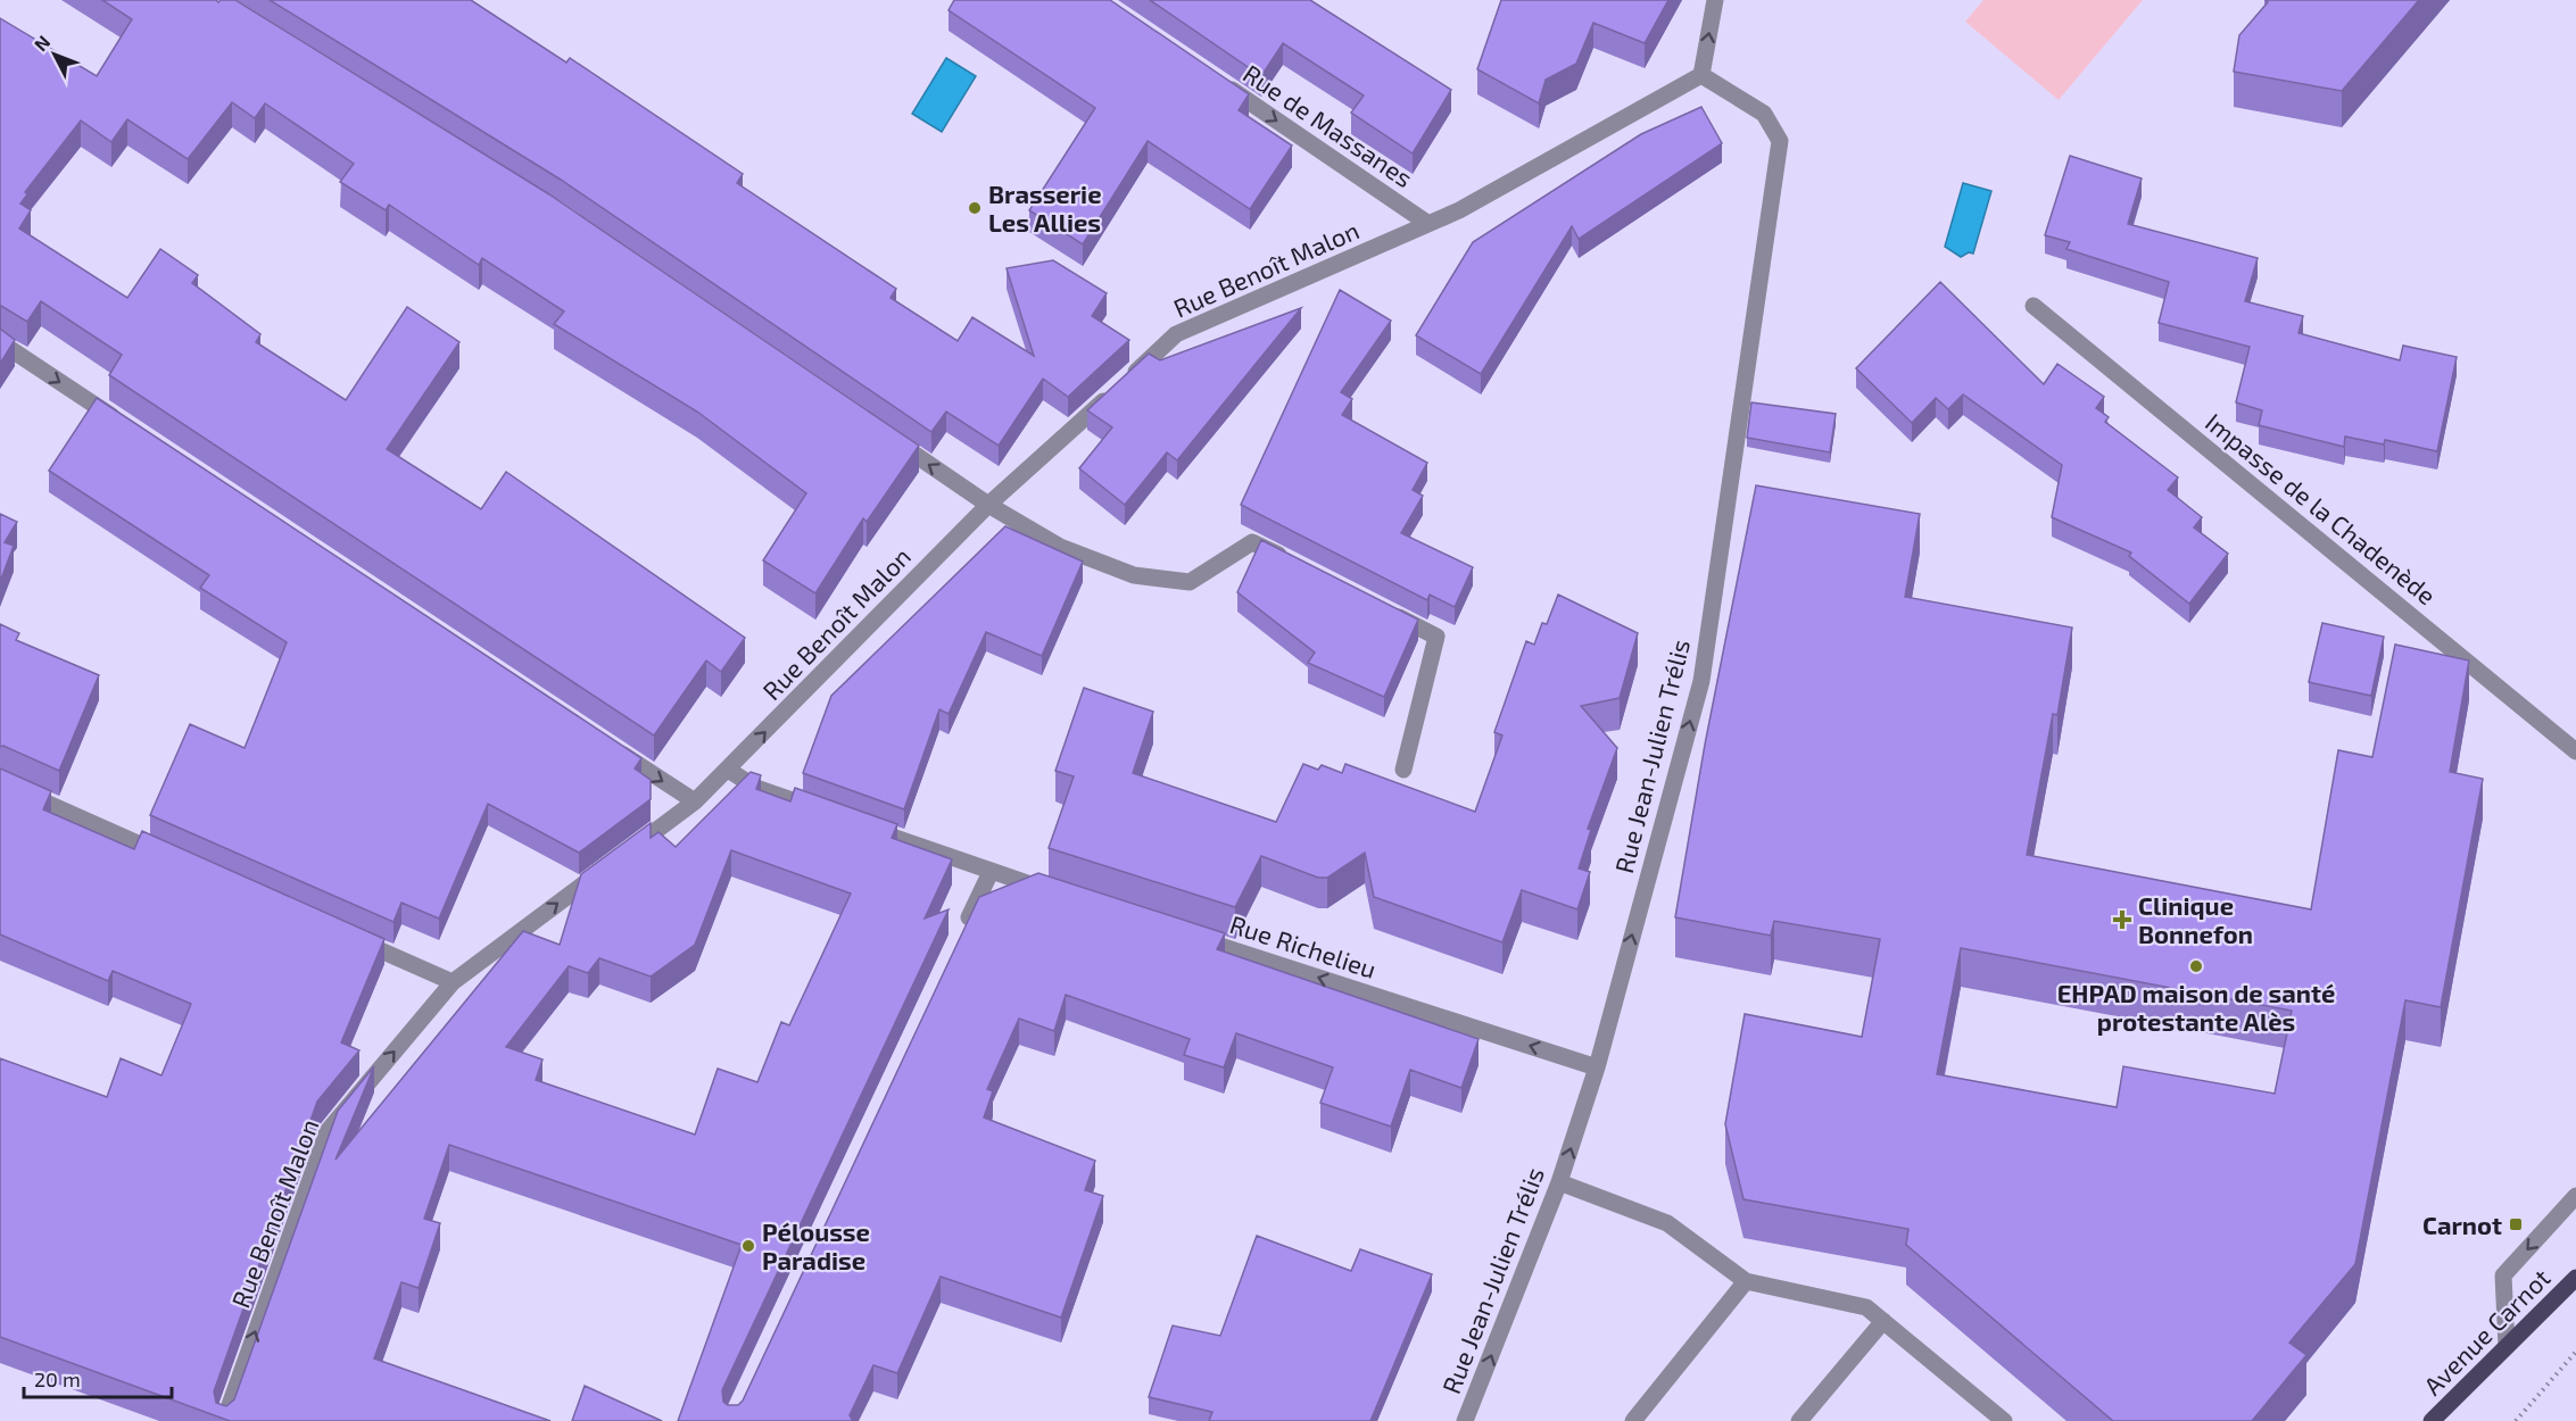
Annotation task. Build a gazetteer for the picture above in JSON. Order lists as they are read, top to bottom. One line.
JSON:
{"streets":{"main road":["Avenue Carnot"],"street":["Rue de Massanes","Rue Benoît Malon","Impasse de la Chadenède","Rue Jean-Julien Trélis","Rue Richelieu"]},"crossings":[["Rue de Massanes","Rue Benoît Malon"],["Rue Benoît Malon","Rue Jean-Julien Trélis"],["Rue Jean-Julien Trélis","Rue Richelieu"]],"one_way":["Rue de Massanes","Rue Benoît Malon","Rue Jean-Julien Trélis","Rue Richelieu"],"places":{"other":["Brasserie Les Allies","EHPAD maison de santé protestante Alès","Pélousse Paradise"],"health":["Clinique Bonnefon"],"transit":["Carnot"]},"scale_bar":"20 m","north":"top left"}
